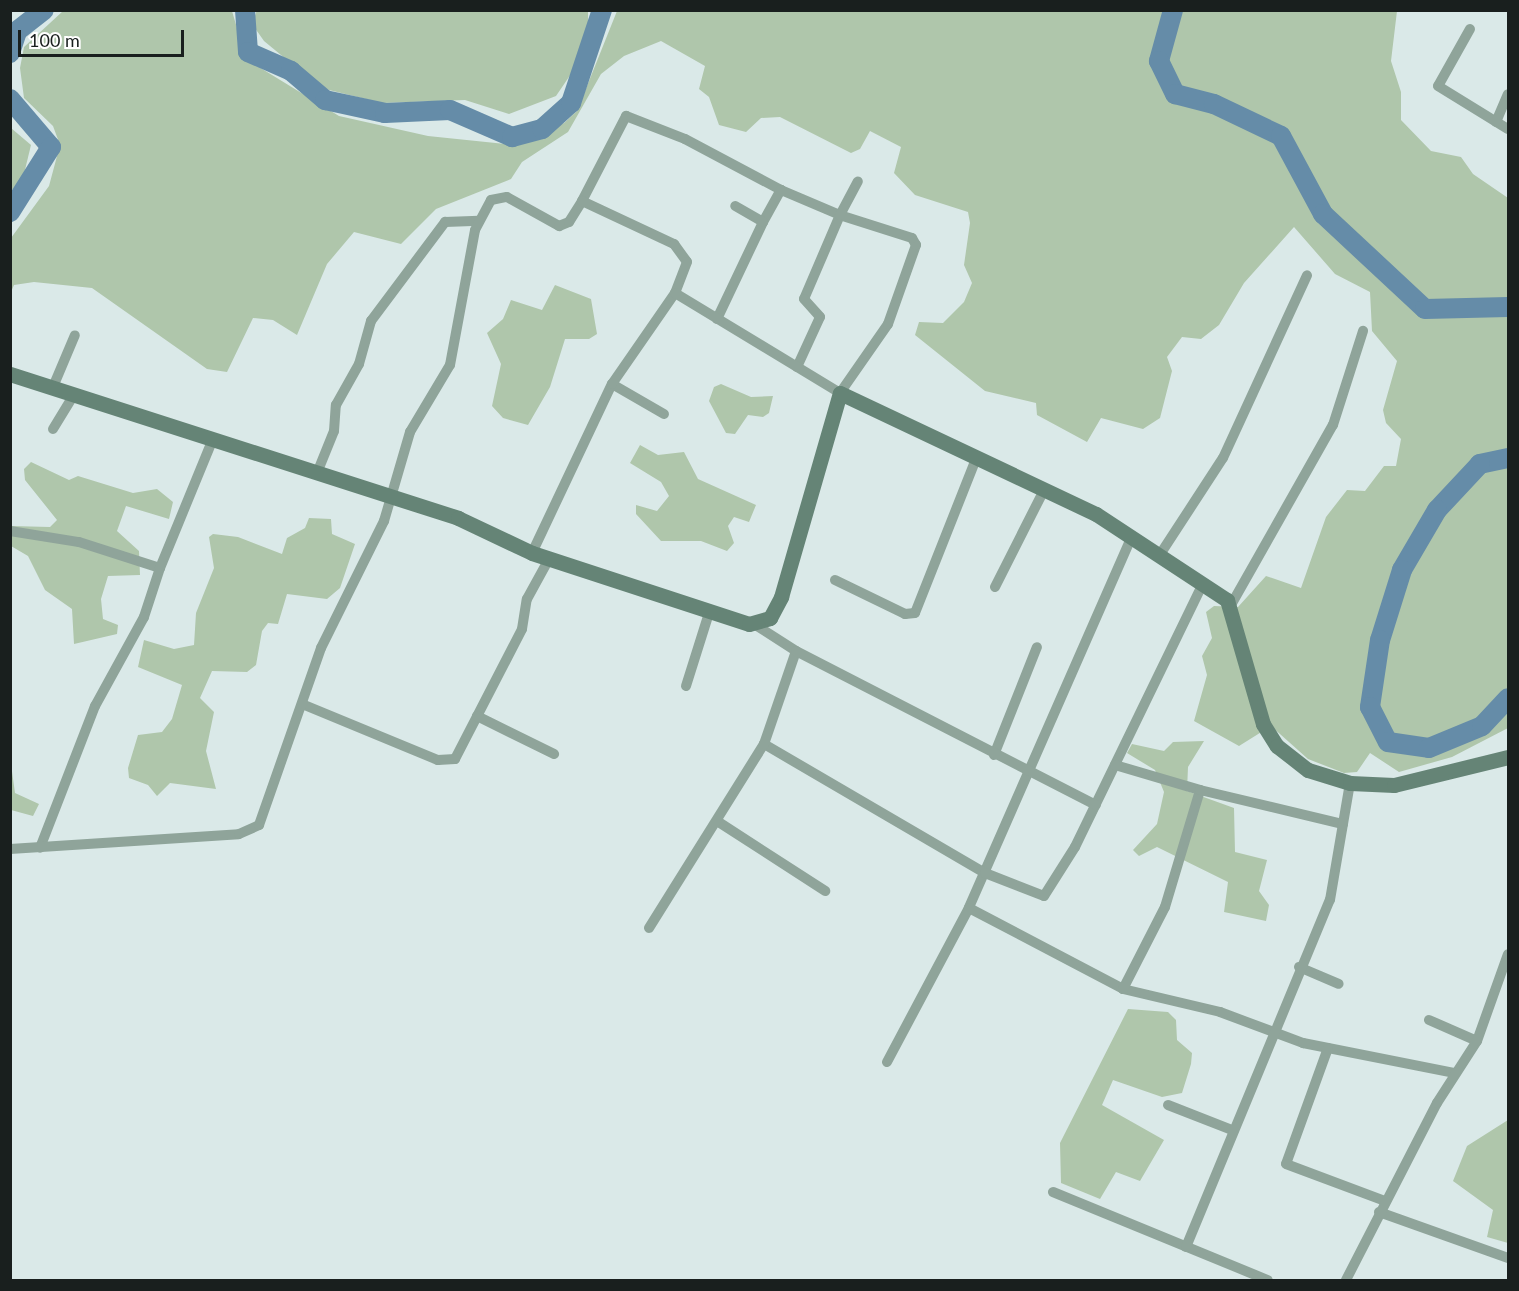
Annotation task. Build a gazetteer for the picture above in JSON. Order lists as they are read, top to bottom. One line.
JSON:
{"scale_bar":"100 m"}
